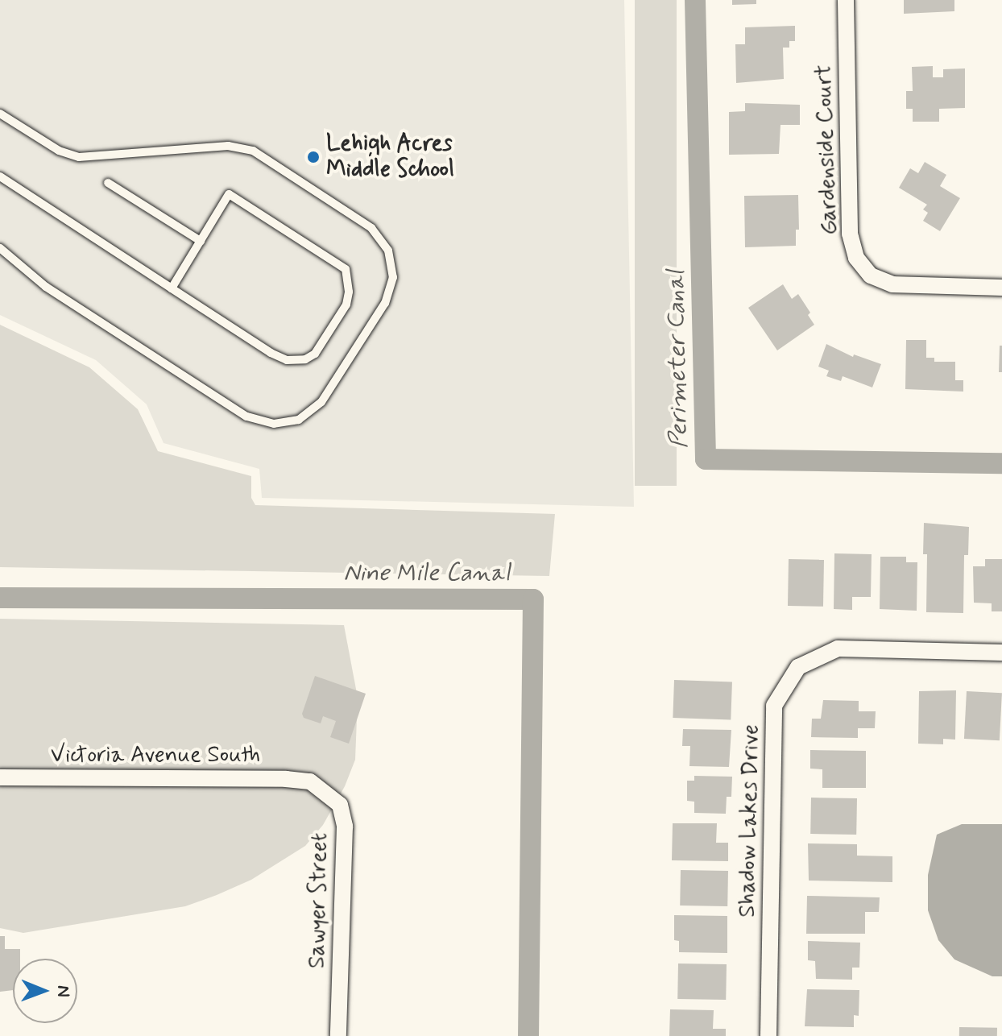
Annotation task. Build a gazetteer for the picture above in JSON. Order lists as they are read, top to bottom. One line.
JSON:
{"streets":{"street":["Gardenside Court","Victoria Avenue South","Shadow Lakes Drive","Sawyer Street"]},"crossings":[["Victoria Avenue South","Sawyer Street"]],"water":["Perimeter Canal","Nine Mile Canal"],"places":["Lehigh Acres Middle School"],"north":"right"}
